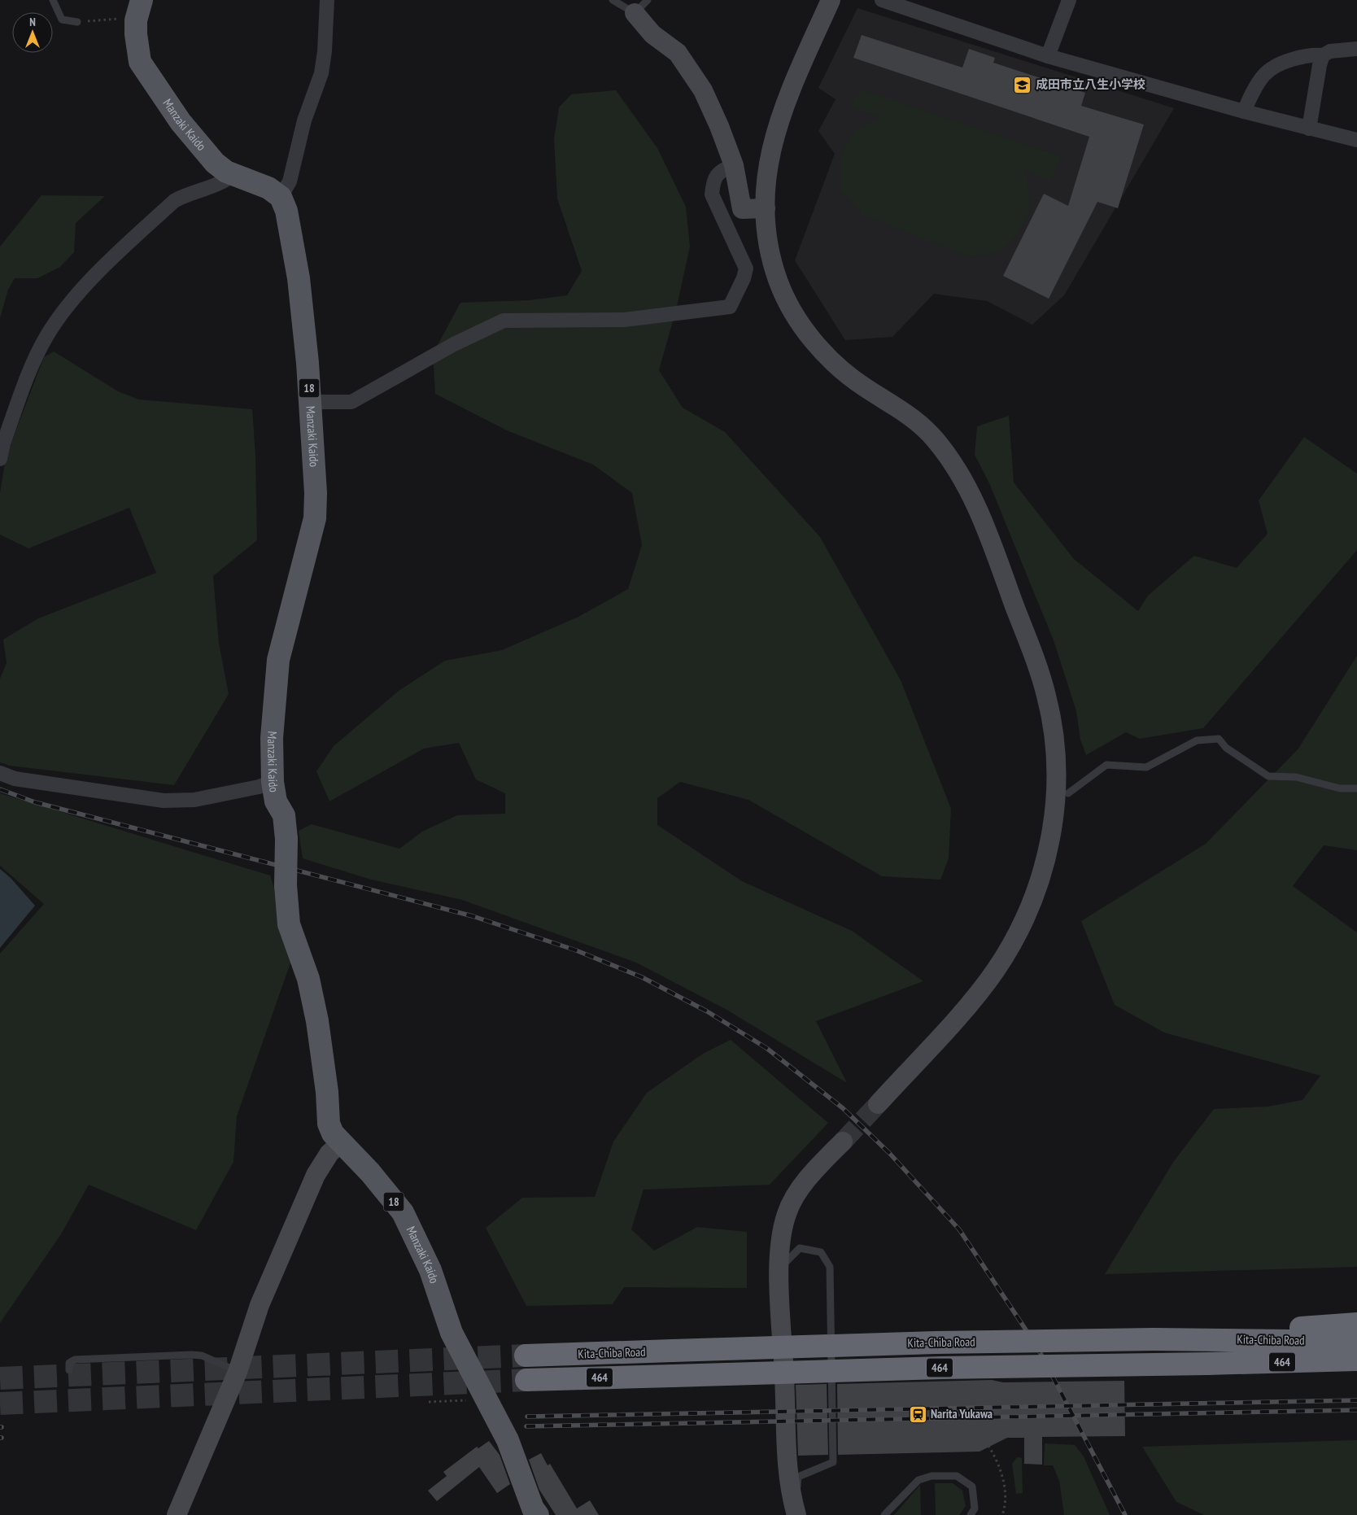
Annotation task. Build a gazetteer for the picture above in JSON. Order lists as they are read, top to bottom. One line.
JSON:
{"streets":{"highway":["Kita-Chiba Road","464"],"main road":["Manzaki Kaido","18"]},"places":{"school or university":["成田市立八生小学校"],"station":["Narita Yukawa"]},"north":"top"}
